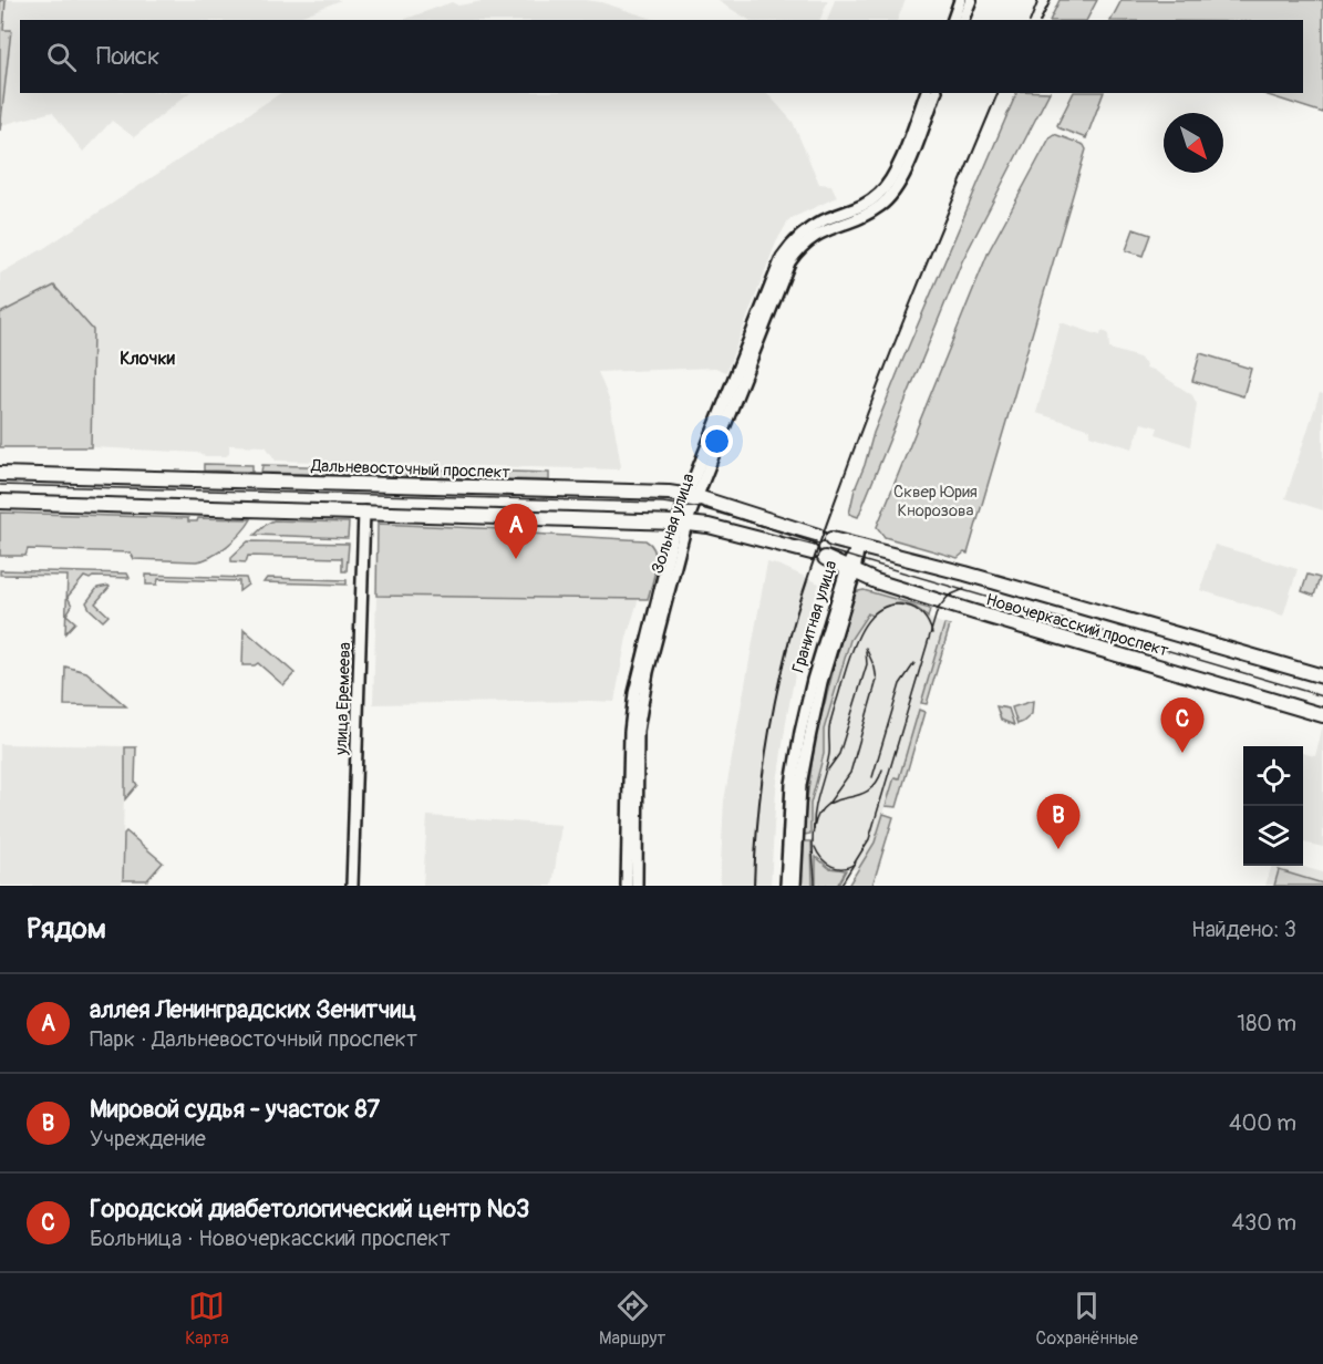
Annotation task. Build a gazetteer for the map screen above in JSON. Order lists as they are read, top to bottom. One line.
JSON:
{"streets":{"main road":["Дальневосточный проспект","Новочеркасский проспект"],"street":["Зольная улица","Гранитная улица","улица Еремеева"]},"crossings":[["Дальневосточный проспект","Зольная улица"],["Дальневосточный проспект","Новочеркасский проспект"],["Зольная улица","Новочеркасский проспект"],["Гранитная улица","Новочеркасский проспект"]],"districts":["Клочки"],"parks":["Сквер Юрия Кнорозова"],"north":"bottom right","page":{"search":"Поиск","pins":["A","C","B"],"heading":["Рядом","Найдено: 3"],"list":[{"mark":"A","name":"аллея Ленинградских Зенитчиц","note":"Парк · Дальневосточный проспект","value":"180 m"},{"mark":"B","name":"Мировой судья - участок 87","note":"Учреждение","value":"400 m"},{"mark":"C","name":"Городской диабетологический центр №3","note":"Больница · Новочеркасский проспект","value":"430 m"}],"nav":["Карта","Маршрут","Сохранённые"]}}
